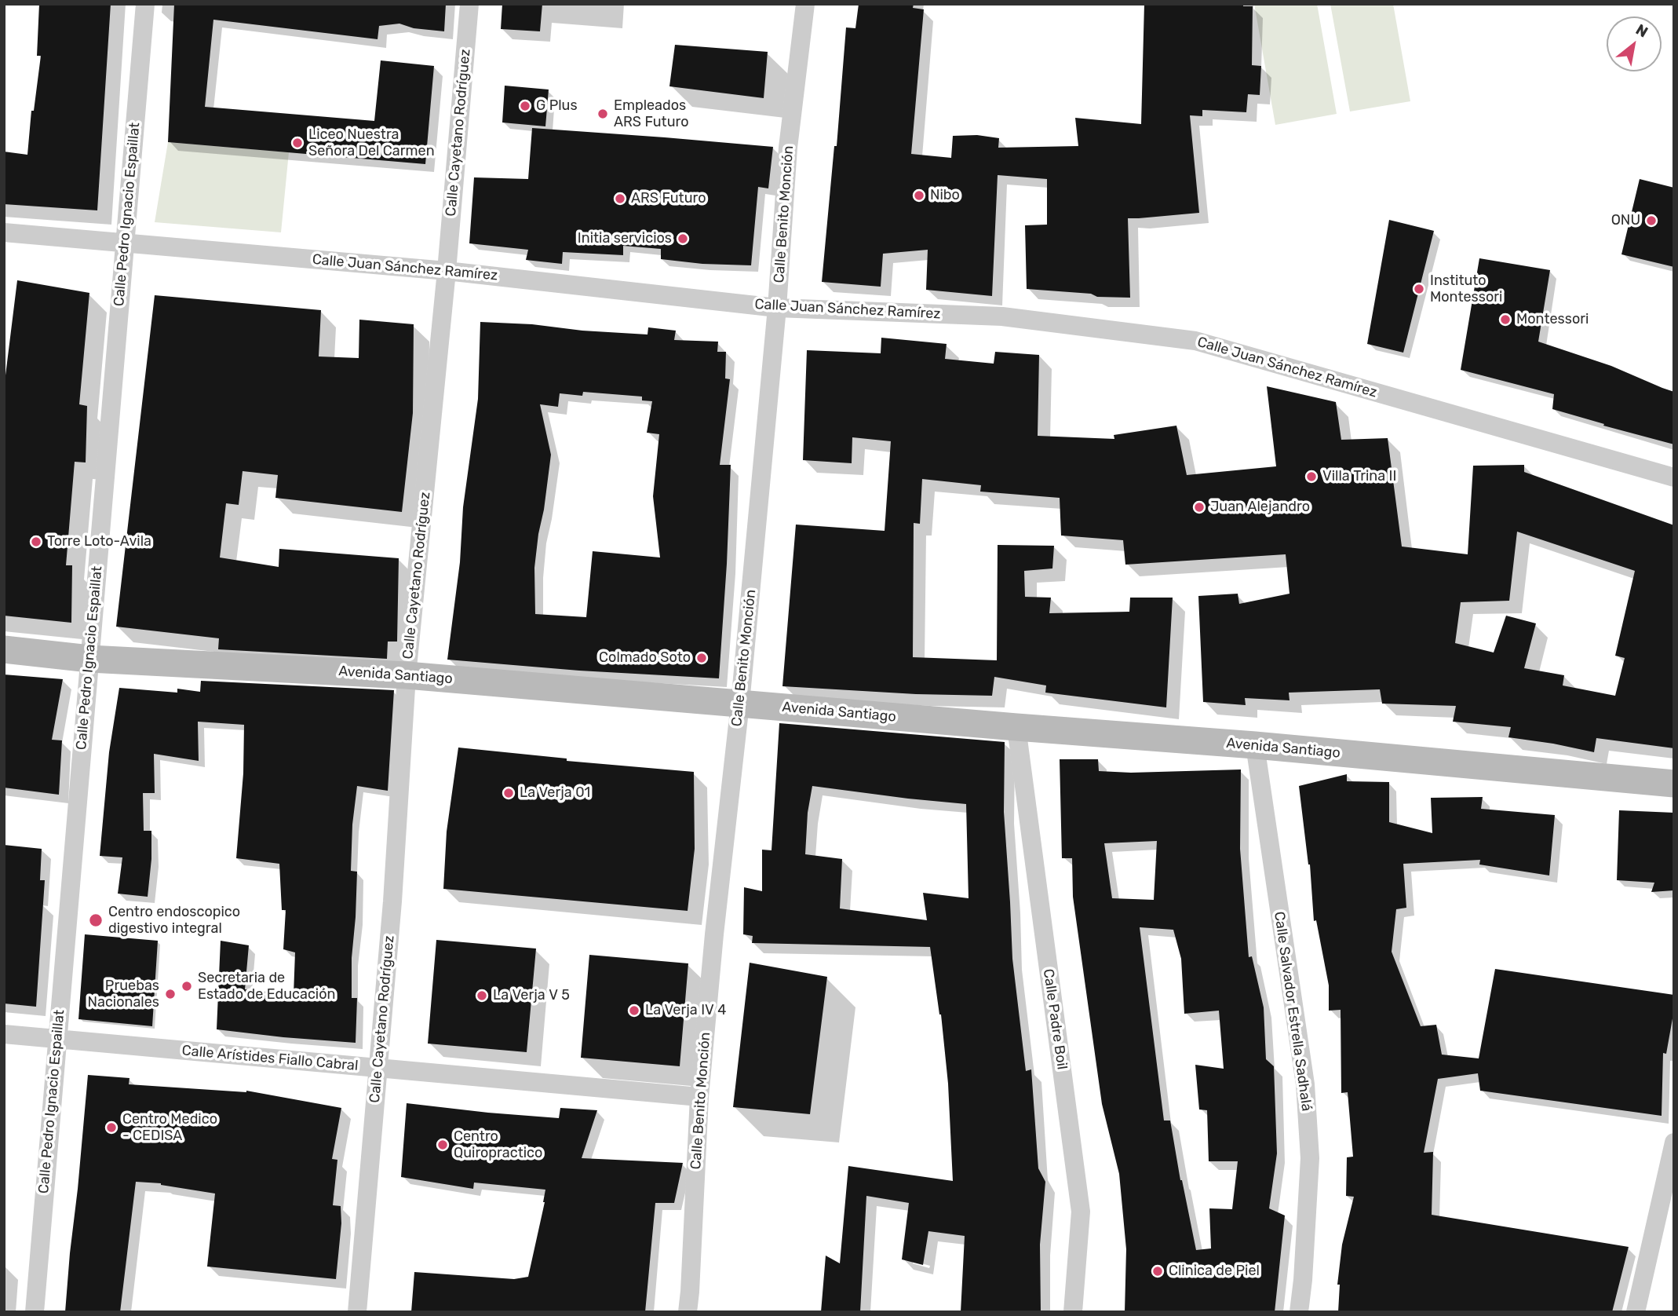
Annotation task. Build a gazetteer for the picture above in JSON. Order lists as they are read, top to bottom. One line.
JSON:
{"streets":{"main road":["Avenida Santiago"],"street":["Calle Cayetano Rodríguez","Calle Pedro Ignacio Espaillat","Calle Benito Monción","Calle Juan Sánchez Ramírez","Calle Salvador Estrella Sadhalá","Calle Padre Boil","Calle Arístides Fiallo Cabral"]},"crossings":[["Calle Cayetano Rodríguez","Calle Juan Sánchez Ramírez"],["Calle Cayetano Rodríguez","Avenida Santiago"],["Calle Cayetano Rodríguez","Calle Arístides Fiallo Cabral"],["Calle Pedro Ignacio Espaillat","Calle Juan Sánchez Ramírez"],["Calle Pedro Ignacio Espaillat","Avenida Santiago"],["Calle Pedro Ignacio Espaillat","Calle Arístides Fiallo Cabral"],["Calle Benito Monción","Calle Juan Sánchez Ramírez"],["Calle Benito Monción","Avenida Santiago"],["Calle Benito Monción","Calle Arístides Fiallo Cabral"],["Avenida Santiago","Calle Salvador Estrella Sadhalá"],["Avenida Santiago","Calle Padre Boil"]],"places":["G Plus","Empleados ARS Futuro","Liceo Nuestra Señora Del Carmen","Nibo","ARS Futuro","ONU","Initia servicios","Instituto Montessori","Montessori","Villa Trina II","Juan Alejandro","Torre Loto-Avila","Colmado Soto","La Verja 01","Centro endoscopico digestivo integral","Secretaria de Estado de Educación","Pruebas Nacionales","La Verja V 5","La Verja IV 4","Centro Medico - CEDISA","Centro Quiropractico","Clinica de Piel"],"north":"top right"}
